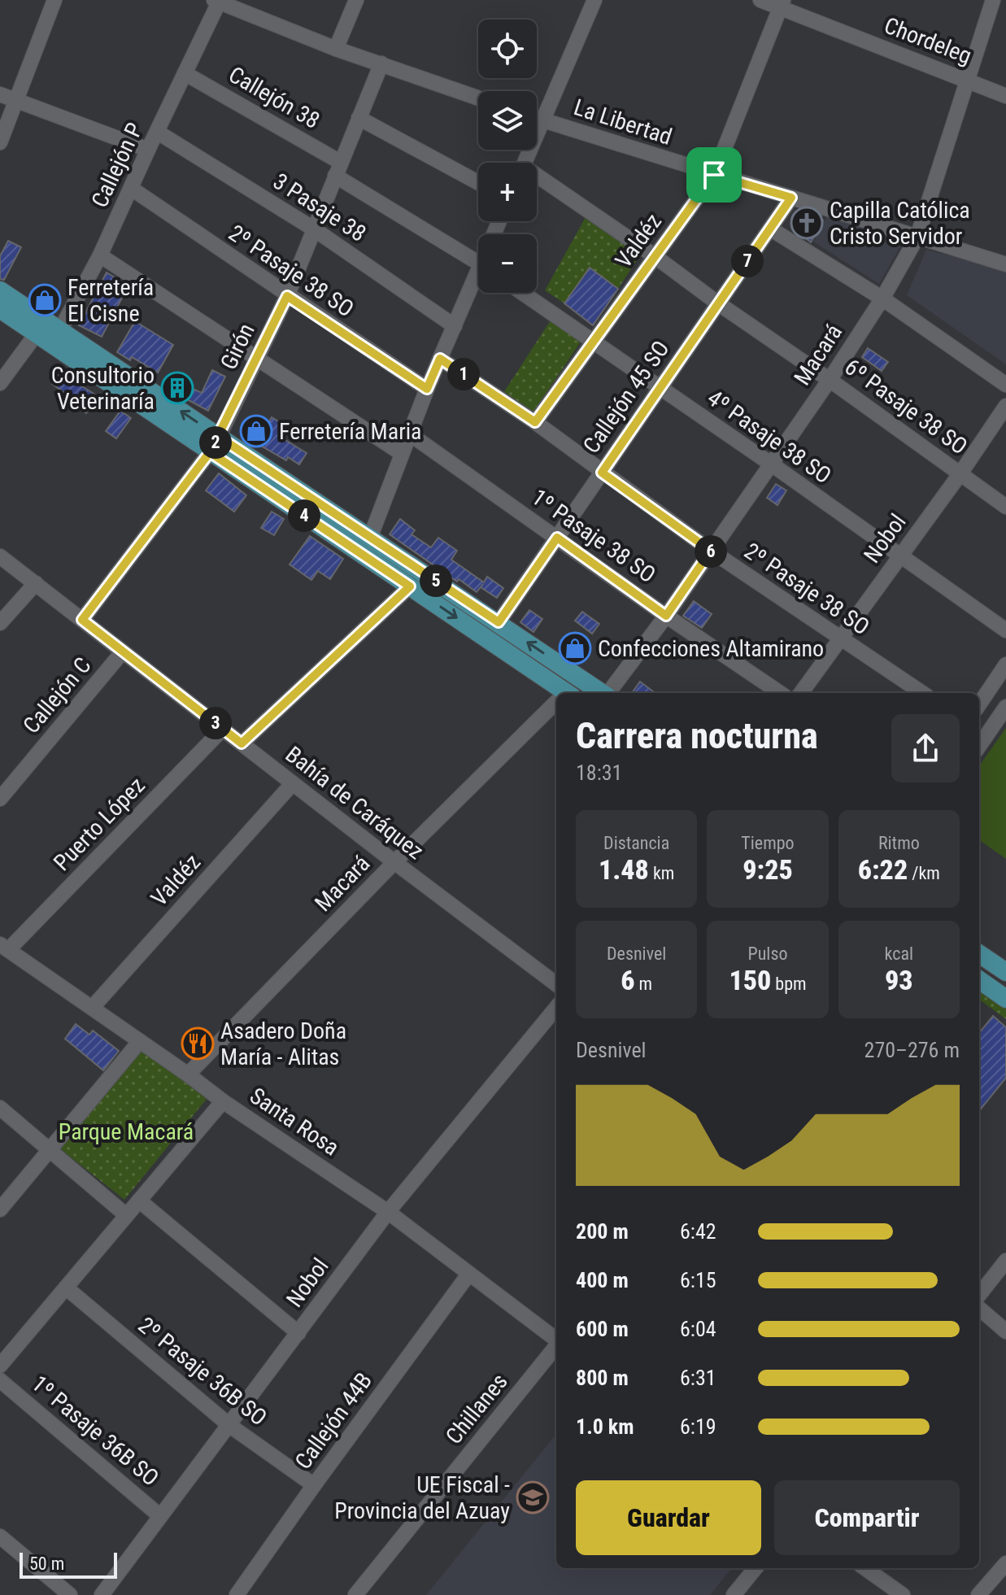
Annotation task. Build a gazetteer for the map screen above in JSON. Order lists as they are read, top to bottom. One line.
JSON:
{"streets":{"street":["Chordeleg","Callejón 38","La Libertad","Callejón P","3 Pasaje 38","Valdéz","2º Pasaje 38 SO","Girón","Macará","Callejón 45 SO","6º Pasaje 38 SO","4º Pasaje 38 SO","1º Pasaje 38 SO","Nobol","Callejón C","Bahía de Caráquez","Puerto López","Santa Rosa","2º Pasaje 36B SO","Chillanes","Callejón 44B","1º Pasaje 36B SO"]},"crossings":[["Chordeleg","Valdéz"],["Chordeleg","Macará"],["Callejón 38","Callejón P"],["Callejón 38","Girón"],["La Libertad","Valdéz"],["La Libertad","Macará"],["La Libertad","Callejón 45 SO"],["Callejón P","3 Pasaje 38"],["Callejón P","2º Pasaje 38 SO"],["3 Pasaje 38","Girón"],["Valdéz","2º Pasaje 38 SO"],["Valdéz","6º Pasaje 38 SO"],["Valdéz","4º Pasaje 38 SO"],["Valdéz","Bahía de Caráquez"],["Valdéz","Santa Rosa"],["2º Pasaje 38 SO","Girón"],["2º Pasaje 38 SO","Macará"],["2º Pasaje 38 SO","Callejón 45 SO"],["2º Pasaje 38 SO","Nobol"],["Girón","Bahía de Caráquez"],["Macará","6º Pasaje 38 SO"],["Macará","4º Pasaje 38 SO"],["Macará","1º Pasaje 38 SO"],["Macará","Bahía de Caráquez"],["Macará","Santa Rosa"],["Callejón 45 SO","6º Pasaje 38 SO"],["Callejón 45 SO","4º Pasaje 38 SO"],["Callejón 45 SO","1º Pasaje 38 SO"],["6º Pasaje 38 SO","Nobol"],["4º Pasaje 38 SO","Nobol"],["Nobol","Santa Rosa"],["Nobol","2º Pasaje 36B SO"],["Nobol","1º Pasaje 36B SO"],["Callejón C","Bahía de Caráquez"],["Bahía de Caráquez","Puerto López"],["Puerto López","Santa Rosa"],["Santa Rosa","Callejón 44B"],["2º Pasaje 36B SO","Callejón 44B"]],"parks":["Parque Macará"],"places":{"church":["Capilla Católica Cristo Servidor"],"shop":["Ferretería El Cisne","Ferretería Maria","Confecciones Altamirano"],"building":["Consultorio Veterinaría"],"restaurant":["Asadero Doña María - Alitas"],"school or university":["UE Fiscal - Provincia del Azuay"]},"scale_bar":"50 m","page":{"map_buttons":["+","−"],"pins":["7","1","2","4","6","5","3"],"heading":["Carrera nocturna","18:31"],"stats":[["Distancia","1.48 km"],["Tiempo","9:25"],["Ritmo","6:22 /km"],["Desnivel","6 m"],["Pulso","150 bpm"],["kcal","93"]],"chart":["Desnivel","270–276 m"],"list":[{"name":"200 m","note":"6:42"},{"name":"400 m","note":"6:15"},{"name":"600 m","note":"6:04"},{"name":"800 m","note":"6:31"},{"name":"1.0 km","note":"6:19"}],"buttons":["Guardar","Compartir"],"scale":"50 m"}}
